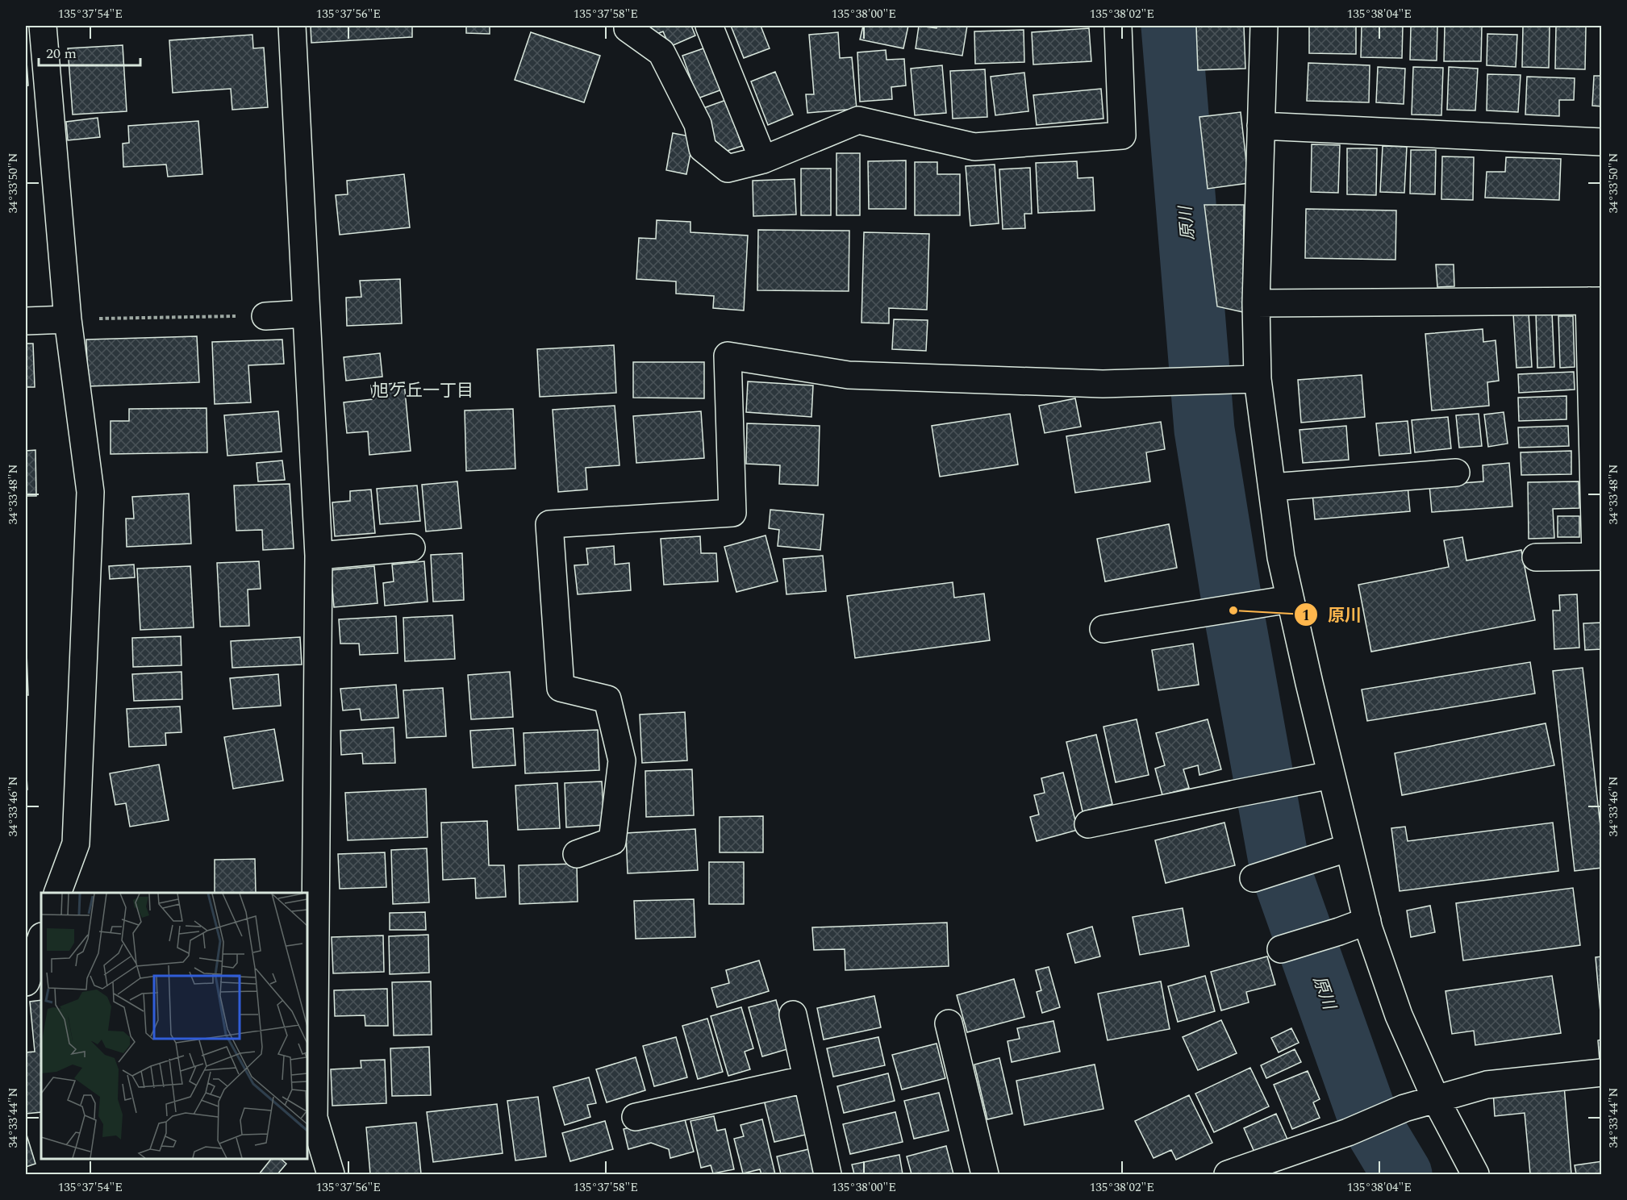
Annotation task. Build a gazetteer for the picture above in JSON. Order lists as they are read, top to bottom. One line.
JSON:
{"districts":["旭ケ丘一丁目"],"water":["原川"],"places":["原川"],"scale_bar":"20 m","coordinates":["135°37'54\"E","135°37'56\"E","135°37'58\"E","135°38'00\"E","135°38'02\"E","135°38'04\"E","34°33'50\"N","34°33'48\"N","34°33'46\"N","34°33'44\"N"]}
